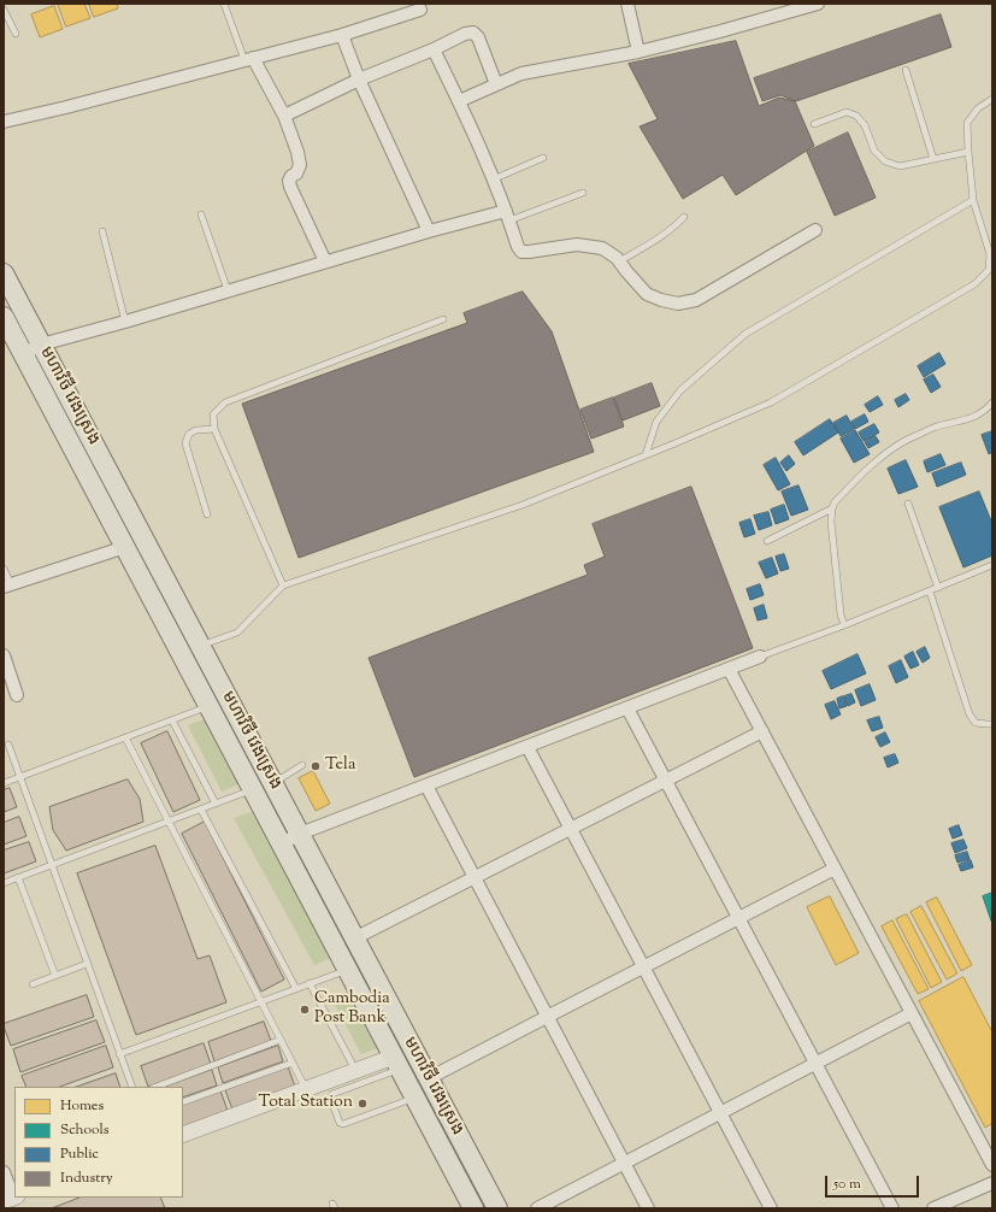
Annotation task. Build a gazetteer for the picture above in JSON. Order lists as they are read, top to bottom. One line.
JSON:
{"streets":{"main road":["មហាវិថី វេងស្រេង"]},"places":["Tela","Cambodia Post Bank","Total Station"],"legend":["Homes","Schools","Public","Industry"],"scale_bar":"50 m"}
